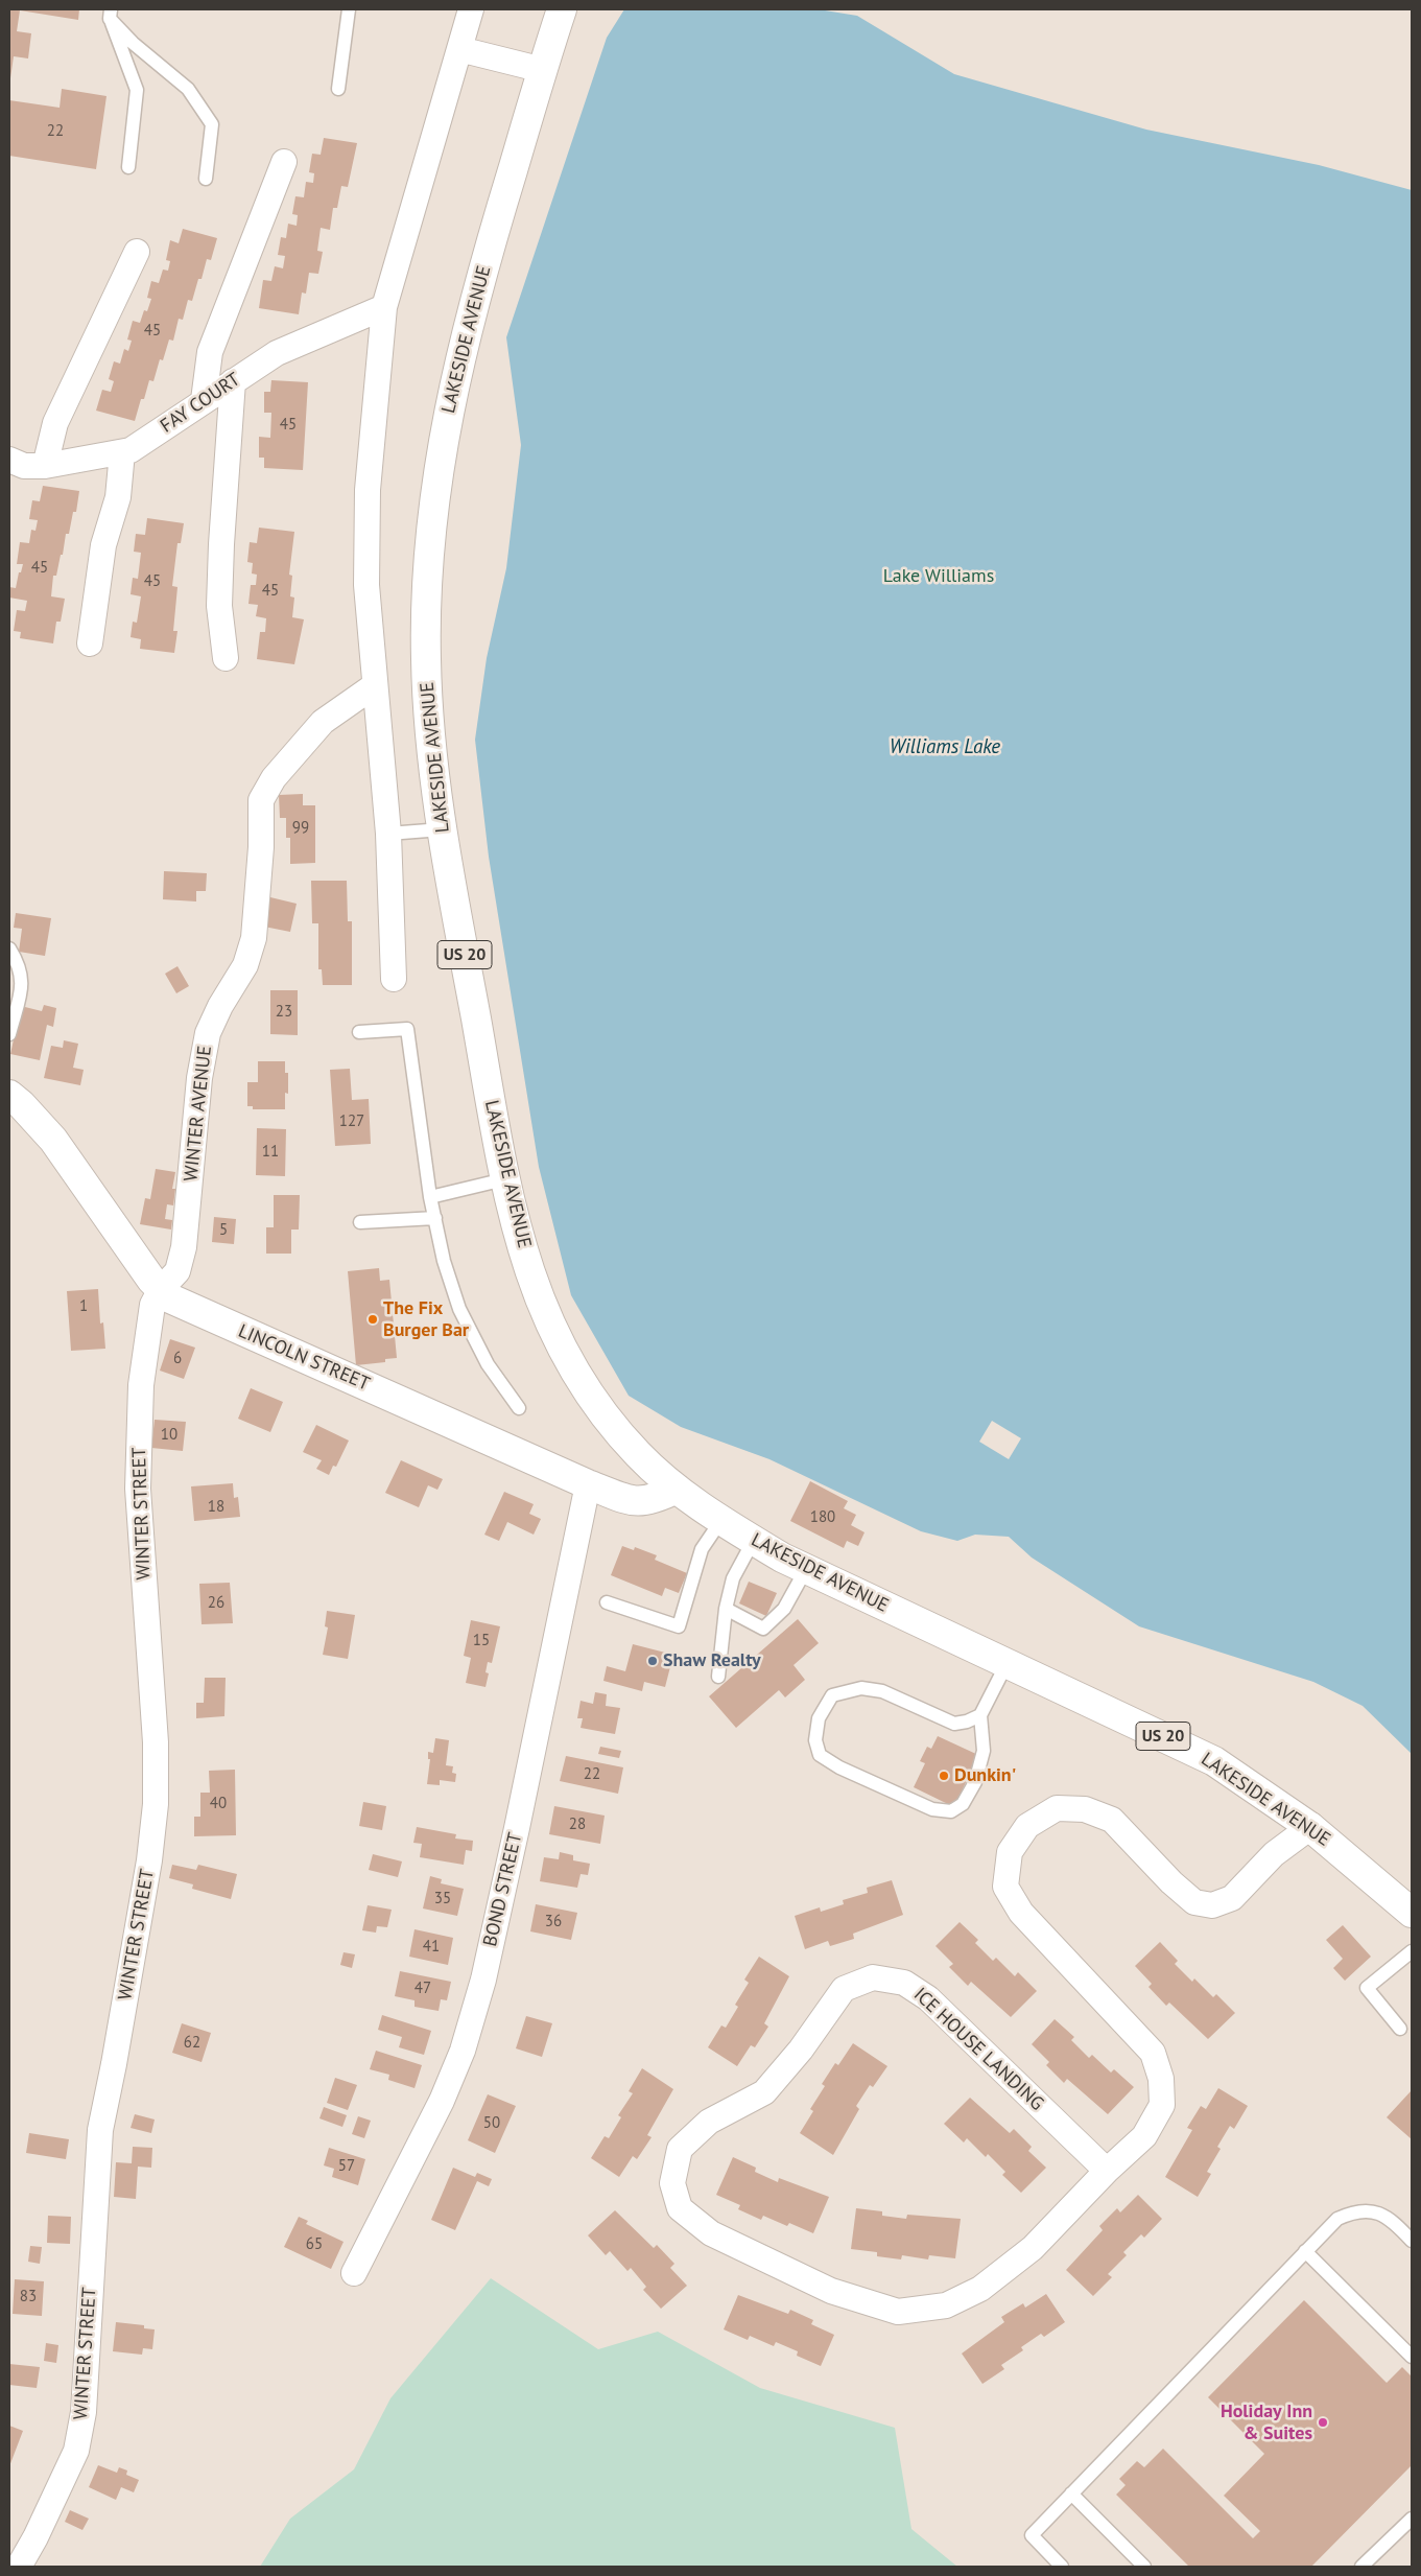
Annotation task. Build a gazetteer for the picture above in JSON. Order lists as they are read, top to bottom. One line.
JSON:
{"streets":{"main road":["LAKESIDE AVENUE","US 20","LINCOLN STREET"],"street":["FAY COURT","WINTER AVENUE","WINTER STREET","BOND STREET","ICE HOUSE LANDING"]},"crossings":[["LAKESIDE AVENUE","LINCOLN STREET"],["LAKESIDE AVENUE","ICE HOUSE LANDING"],["WINTER AVENUE","LINCOLN STREET"],["WINTER AVENUE","WINTER STREET"],["LINCOLN STREET","WINTER STREET"],["LINCOLN STREET","BOND STREET"]],"water":["Williams Lake"],"parks":["Lake Williams"],"places":["The Fix Burger Bar","Shaw Realty","Dunkin'","Holiday Inn & Suites"],"house_numbers":["22","45","45","45","45","45","99","23","127","11","5","1","6","10","18","180","26","15","22","40","28","35","36","41","47","62","50","57","65","83"]}
